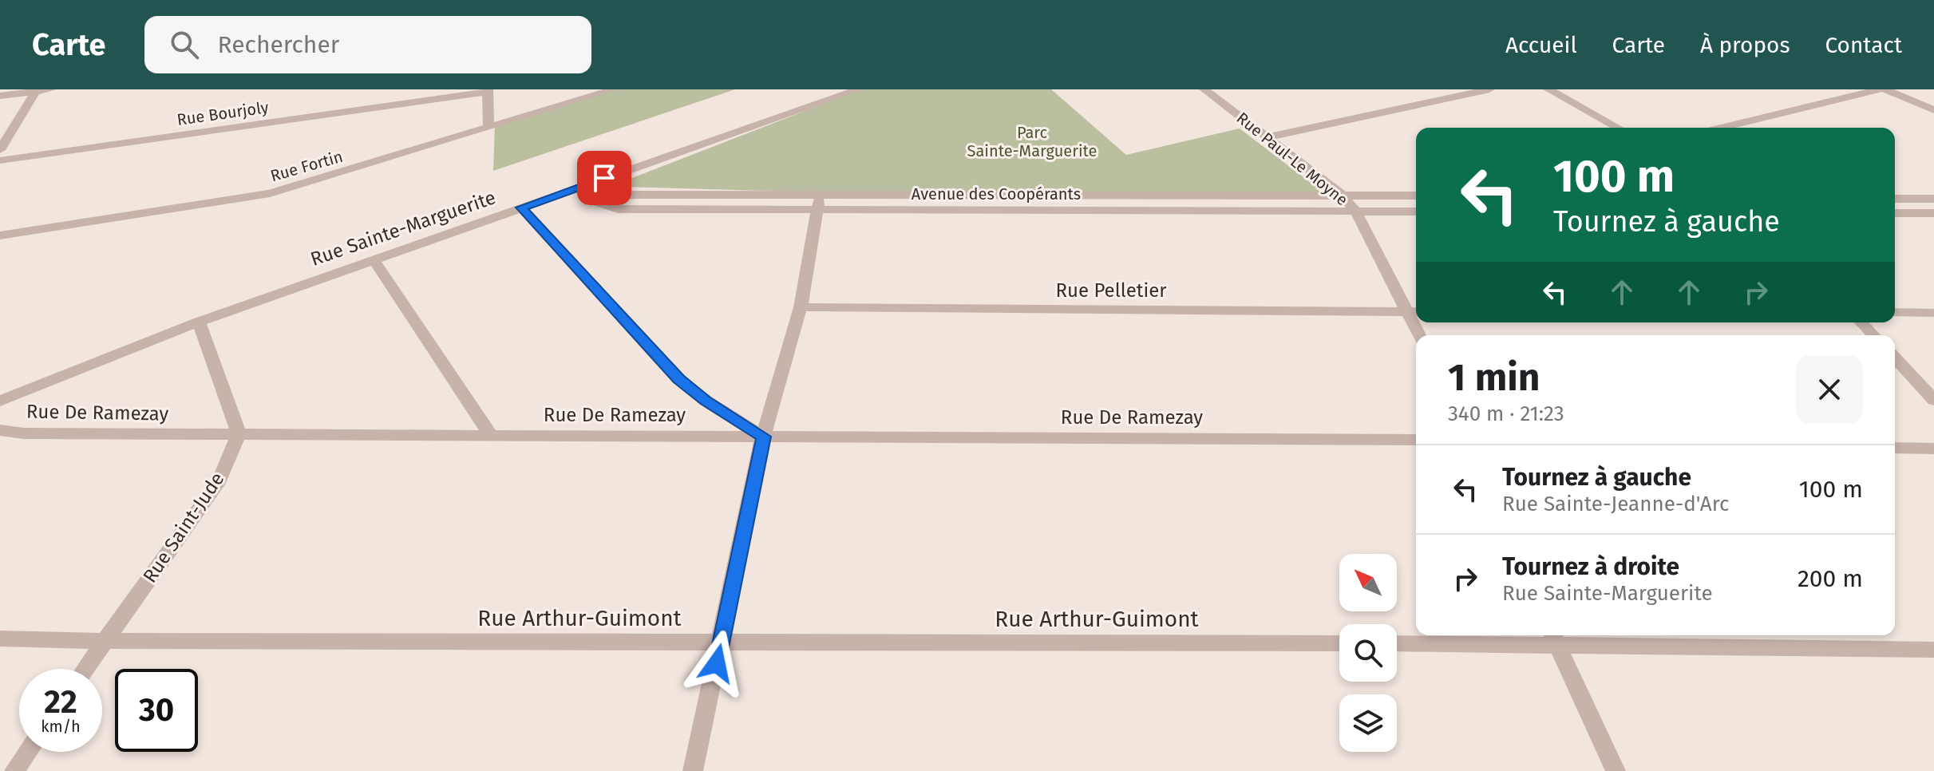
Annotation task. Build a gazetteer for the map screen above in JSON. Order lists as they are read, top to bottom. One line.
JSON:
{"streets":{"street":["Rue Bourjoly","Rue Paul-Le Moyne","Rue Fortin","Avenue des Coopérants","Rue Sainte-Marguerite","Rue Pelletier","Rue De Ramezay","Rue Saint-Jude","Rue Arthur-Guimont"]},"crossings":[["Rue Paul-Le Moyne","Avenue des Coopérants"],["Rue Paul-Le Moyne","Rue Pelletier"],["Avenue des Coopérants","Rue Sainte-Marguerite"],["Rue De Ramezay","Rue Saint-Jude"],["Rue Saint-Jude","Rue Arthur-Guimont"]],"parks":["Parc Sainte-Marguerite"],"north":"top left","page":{"header":"Carte","search":"Rechercher","nav":["Accueil","Carte","À propos","Contact"],"turn":["100 m","Tournez à gauche"],"heading":["1 min","340 m · 21:23"],"list":[{"name":"Tournez à gauche","note":"Rue Sainte-Jeanne-d'Arc","value":"100 m"},{"name":"Tournez à droite","note":"Rue Sainte-Marguerite","value":"200 m"}],"speed":"22 km/h","limit":"30"}}
